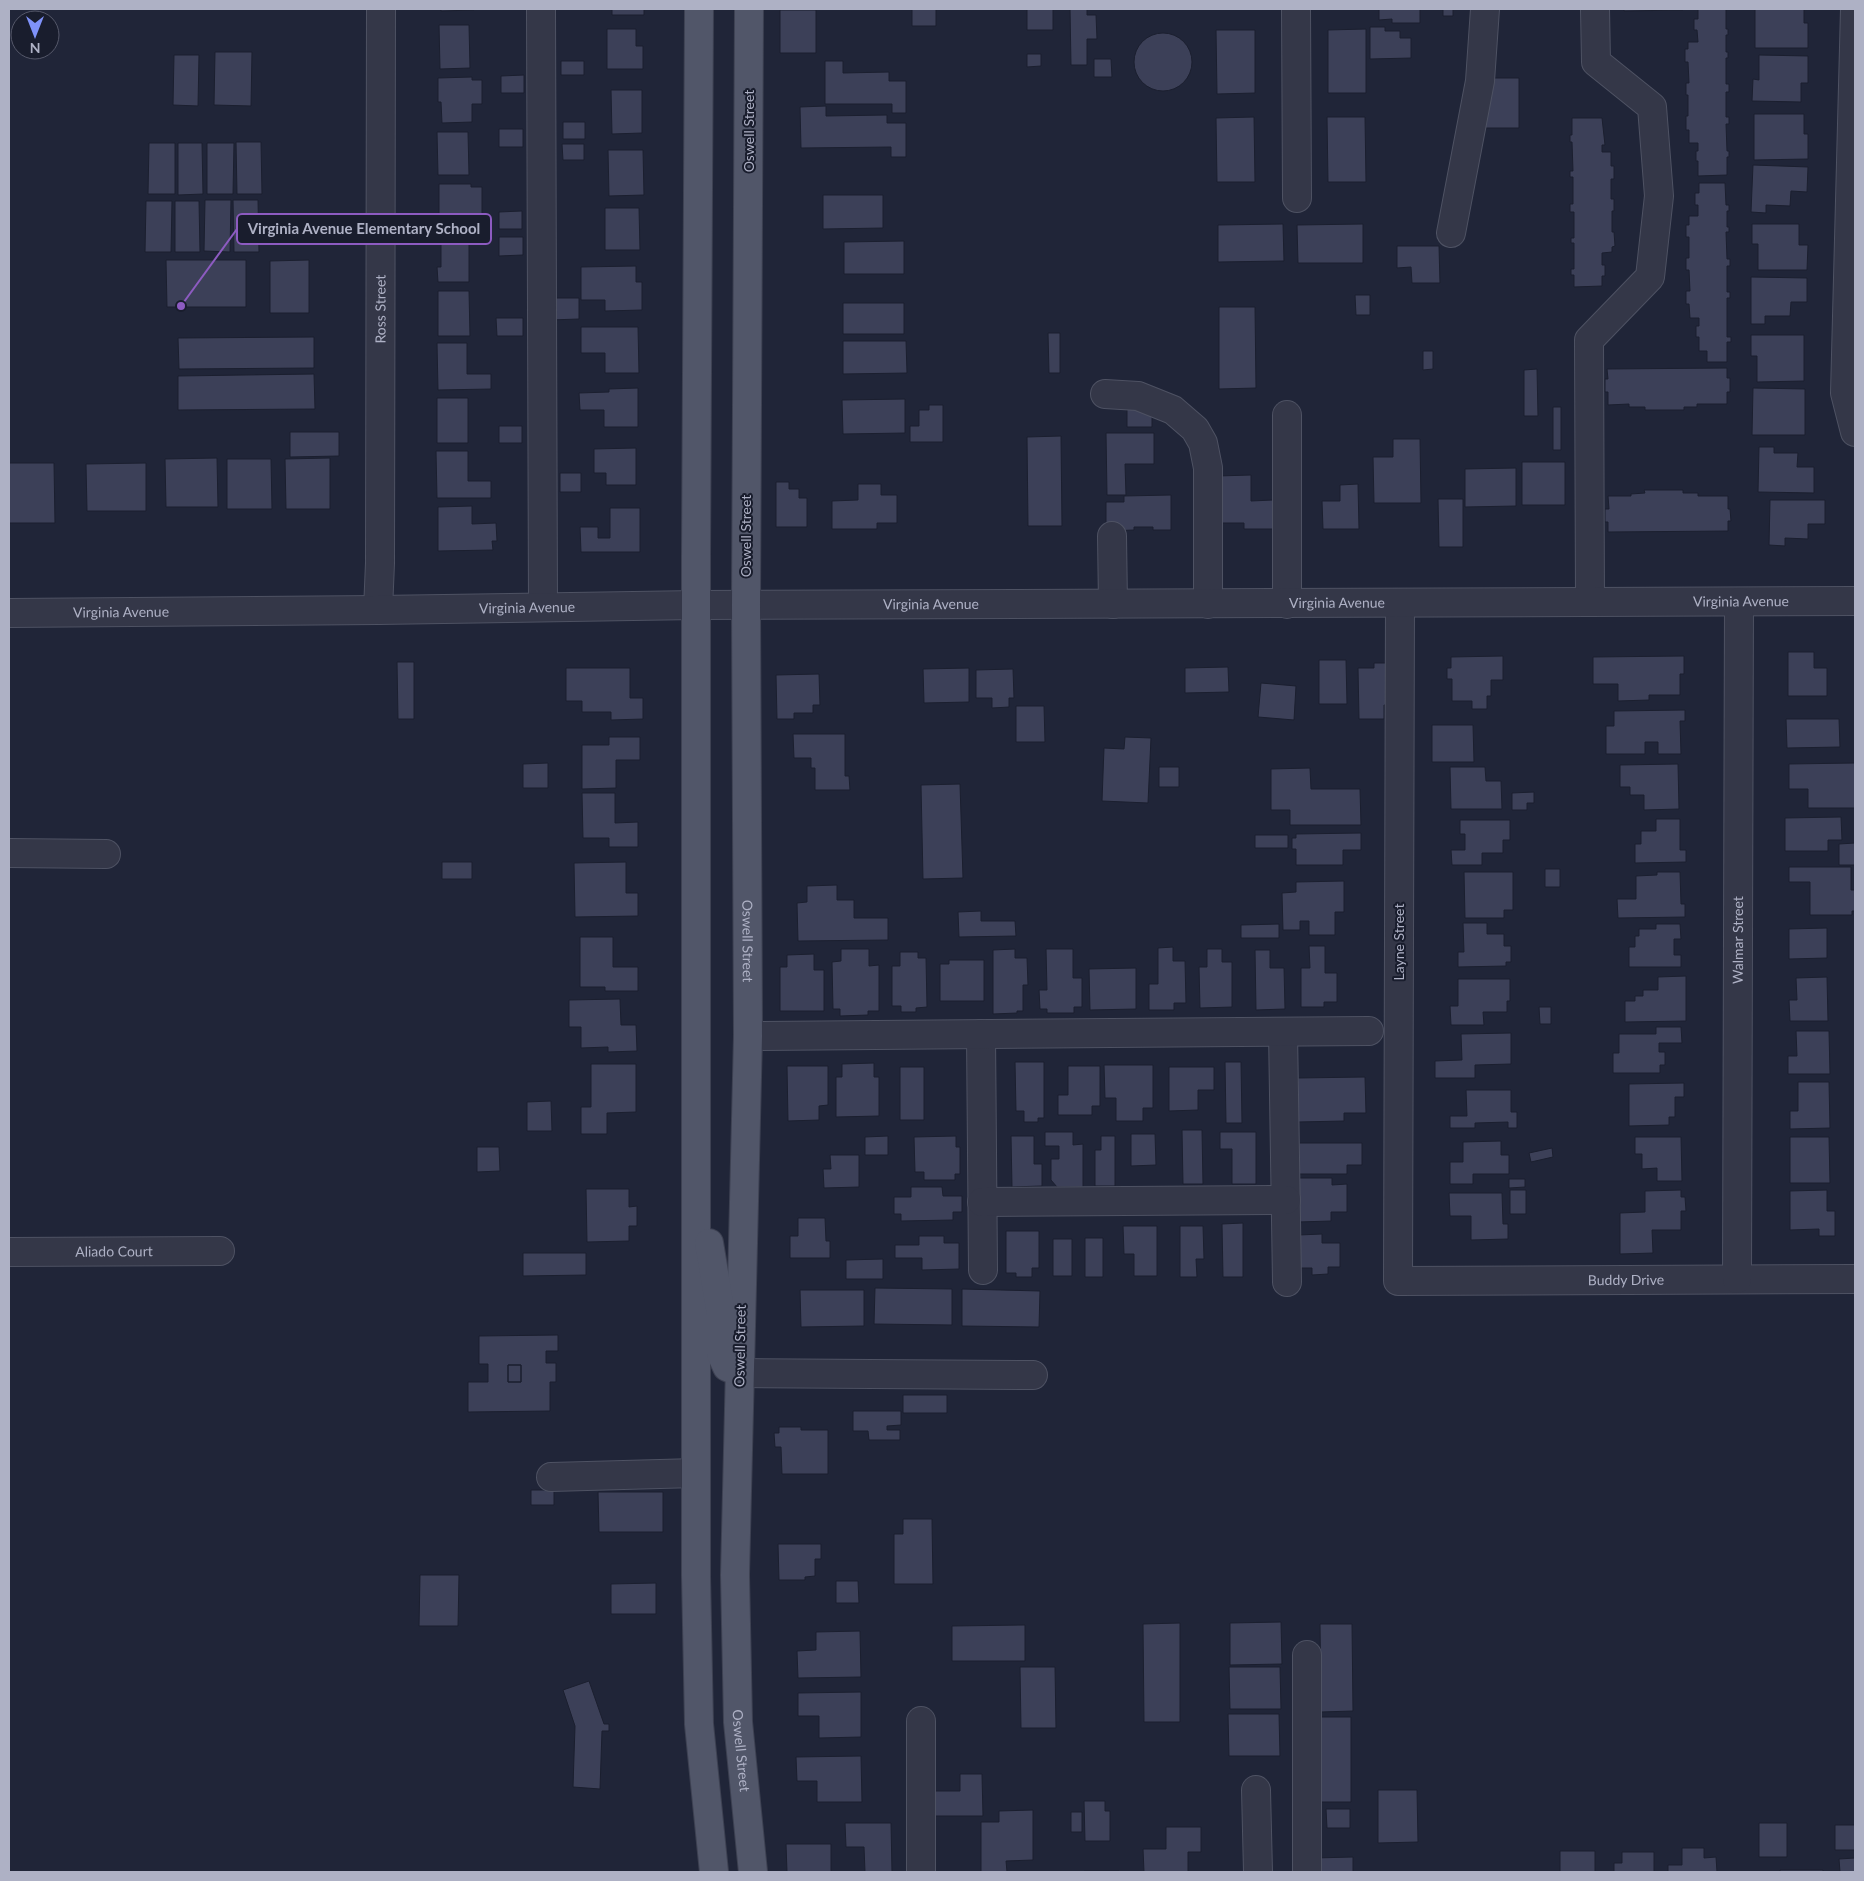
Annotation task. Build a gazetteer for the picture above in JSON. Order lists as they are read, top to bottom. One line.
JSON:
{"streets":{"main road":["Oswell Street"],"street":["Ross Street","Virginia Avenue","Walmar Street","Layne Street","Aliado Court","Buddy Drive"]},"crossings":[["Oswell Street","Virginia Avenue"],["Ross Street","Virginia Avenue"],["Virginia Avenue","Walmar Street"],["Virginia Avenue","Layne Street"],["Walmar Street","Buddy Drive"],["Layne Street","Buddy Drive"]],"places":["Virginia Avenue Elementary School"],"north":"bottom"}
